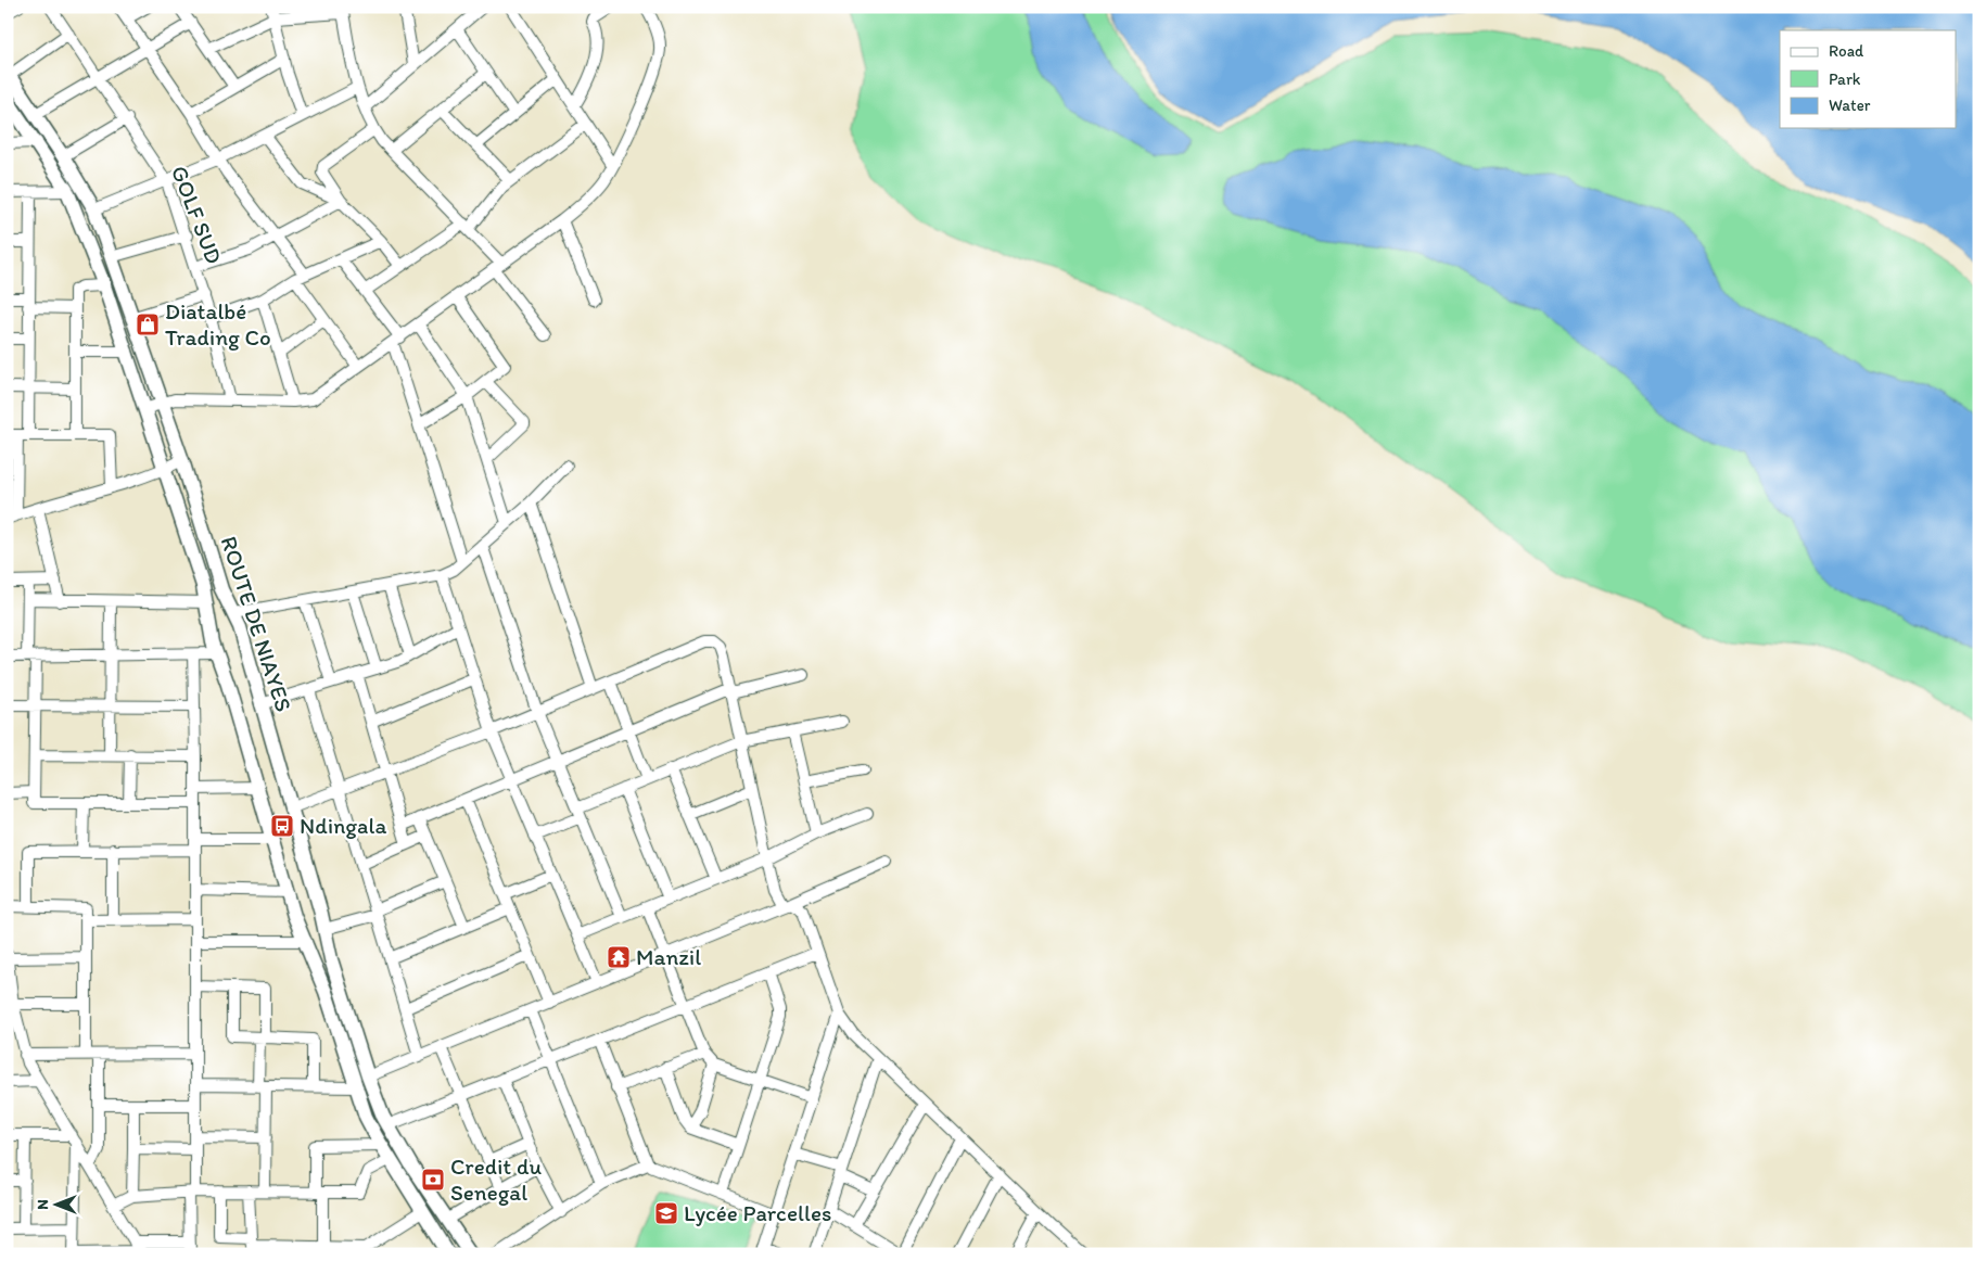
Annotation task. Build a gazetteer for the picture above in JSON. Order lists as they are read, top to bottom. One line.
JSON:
{"streets":{"main road":["ROUTE DE NIAYES"],"street":["GOLF SUD"]},"places":{"shop":["Diatalbé Trading Co"],"bus stop":["Ndingala"],"temple":["Manzil"],"bank":["Credit du Senegal"],"school or university":["Lycée Parcelles"]},"legend":["Road","Park","Water"],"north":"left"}
